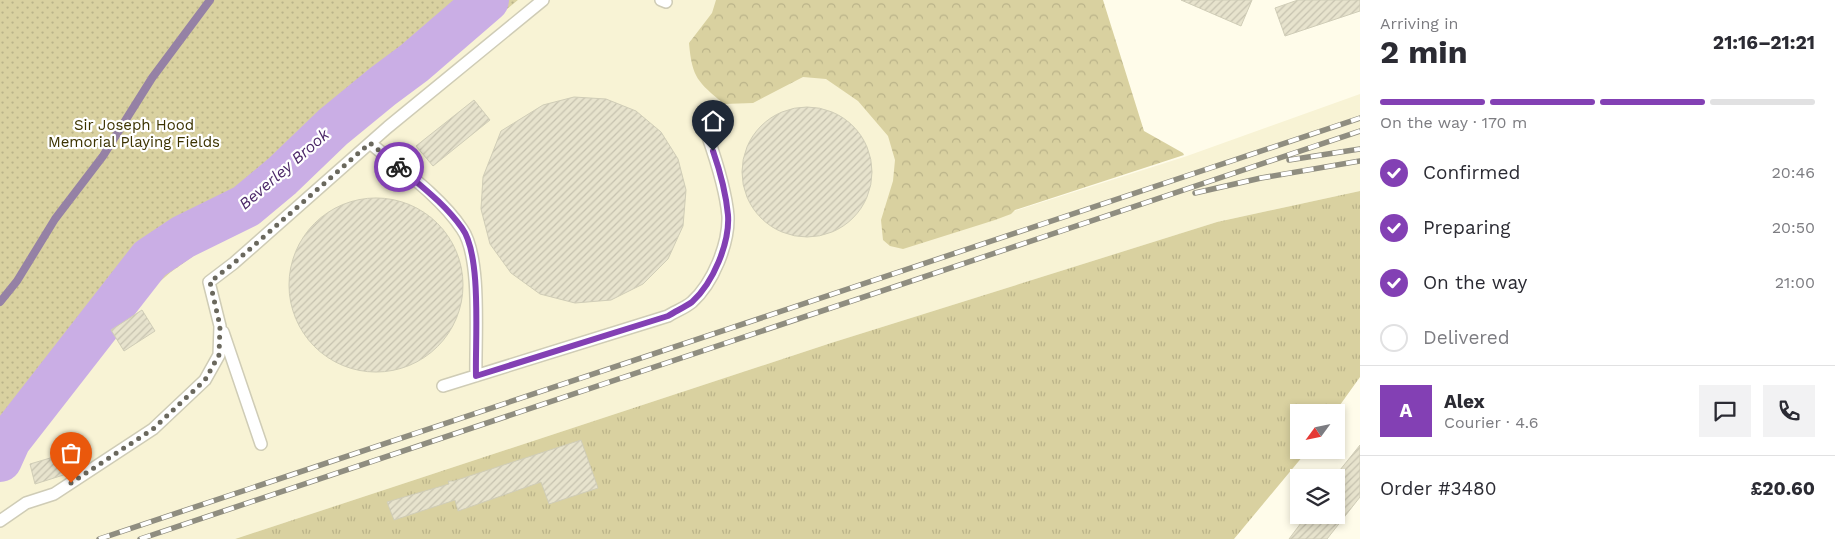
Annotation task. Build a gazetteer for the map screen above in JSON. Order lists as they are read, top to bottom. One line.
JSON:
{"water":["Beverley Brook"],"parks":["Sir Joseph Hood Memorial Playing Fields"],"north":"bottom left","page":{"heading":["2 min","Arriving in","21:16–21:21"],"panel":["Alex","Courier · 4.6","Order #3480","£20.60"],"bar":"On the way · 170 m","list":[["Confirmed","20:46"],["Preparing","20:50"],["On the way","21:00"],"Delivered"],"round":"A"}}
